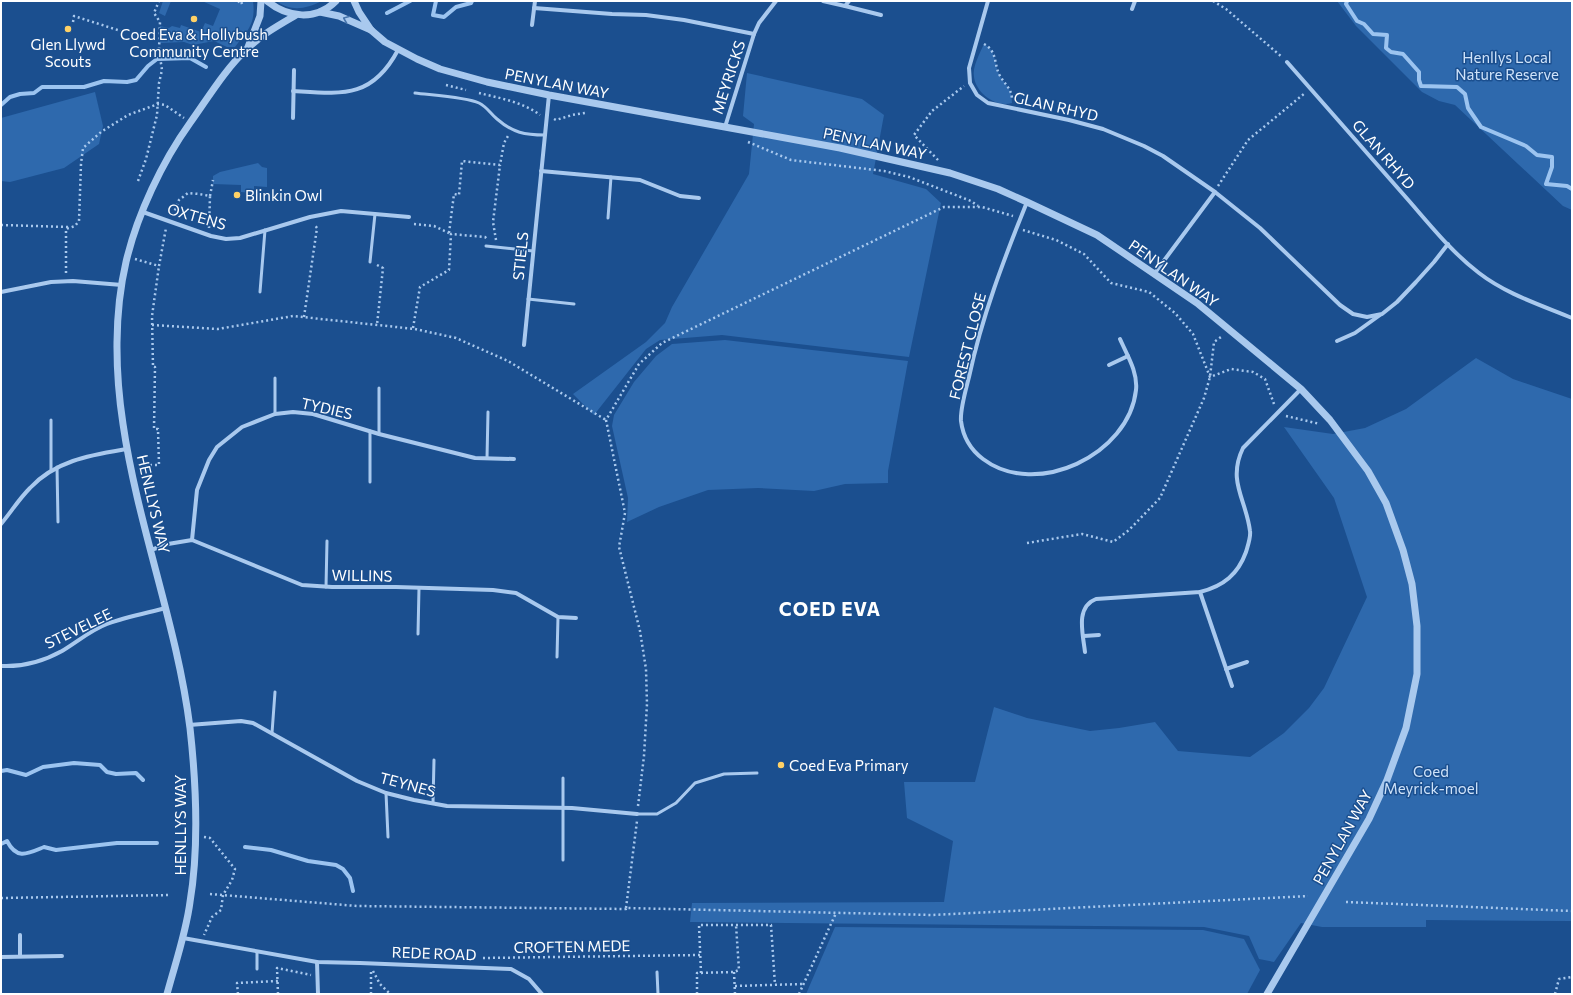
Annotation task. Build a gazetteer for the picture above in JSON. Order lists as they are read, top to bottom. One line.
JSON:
{"streets":{"street":["MEYRICKS","PENYLAN WAY","GLAN RHYD","OXTENS","STIELS","FOREST CLOSE","TYDIES","HENLLYS WAY","WILLINS","STEVELEE","TEYNES","REDE ROAD"],"path":["CROFTEN MEDE"]},"crossings":[["MEYRICKS","PENYLAN WAY"],["PENYLAN WAY","STIELS"],["PENYLAN WAY","FOREST CLOSE"],["OXTENS","HENLLYS WAY"],["TYDIES","WILLINS"],["HENLLYS WAY","STEVELEE"],["HENLLYS WAY","TEYNES"],["HENLLYS WAY","REDE ROAD"]],"districts":["COED EVA"],"parks":["Henllys Local Nature Reserve","Coed Meyrick-moel"],"places":["Coed Eva & Hollybush Community Centre","Glen Llywd Scouts","Blinkin Owl","Coed Eva Primary"]}
